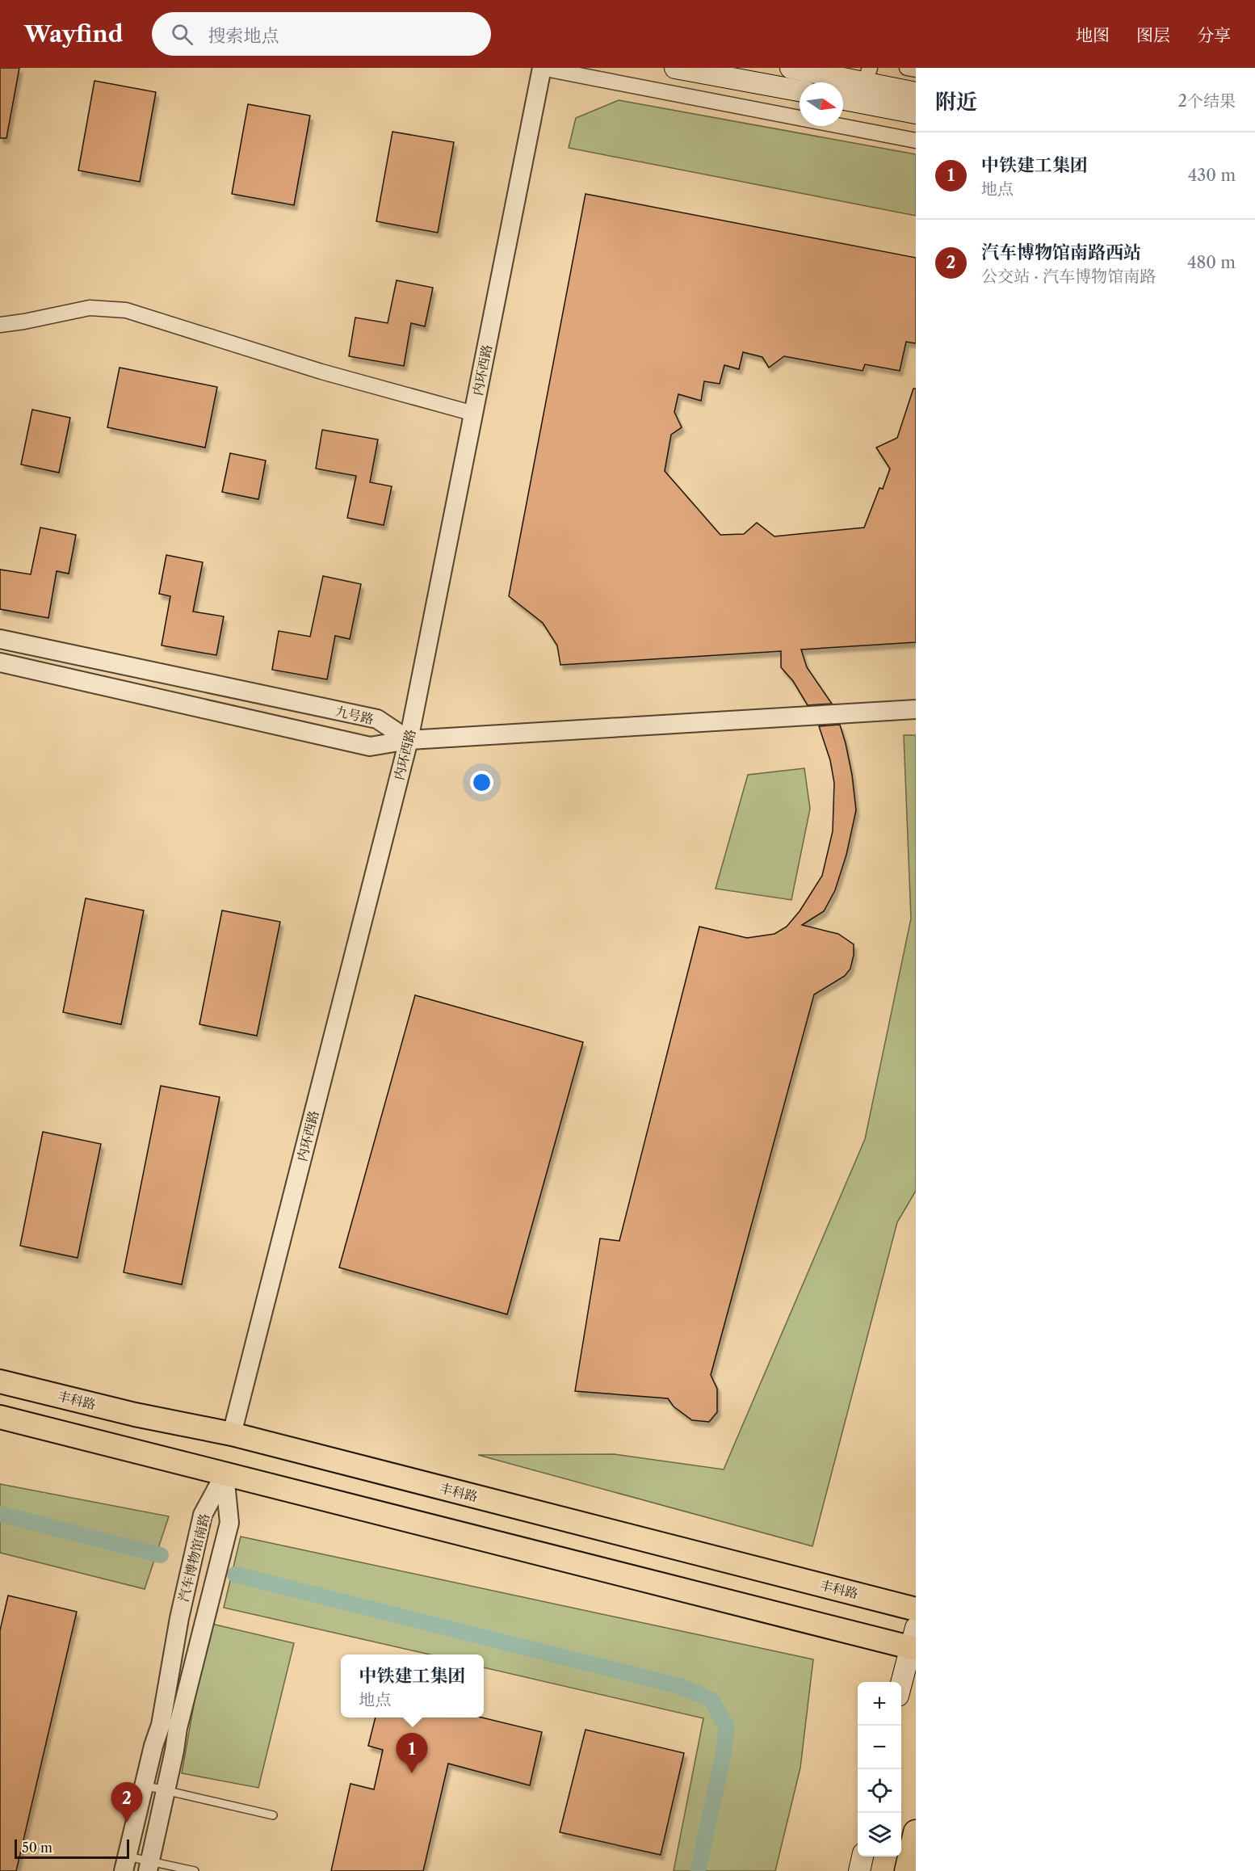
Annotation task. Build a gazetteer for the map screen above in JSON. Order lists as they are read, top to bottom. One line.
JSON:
{"streets":{"main road":["丰科路"],"street":["内环西路","九号路","汽车博物馆南路"]},"crossings":[["内环西路","九号路"],["内环西路","丰科路"]],"scale_bar":"50 m","north":"right","page":{"header":"Wayfind","search":"搜索地点","nav":["地图","图层","分享"],"heading":["附近","2个结果"],"list":[{"mark":"1","name":"中铁建工集团","note":"地点","value":"430 m"},{"mark":"2","name":"汽车博物馆南路西站","note":"公交站 · 汽车博物馆南路","value":"480 m"}],"popup":["中铁建工集团","地点"],"map_buttons":["+","−"],"pins":["1","2"],"scale":"50 m"}}
